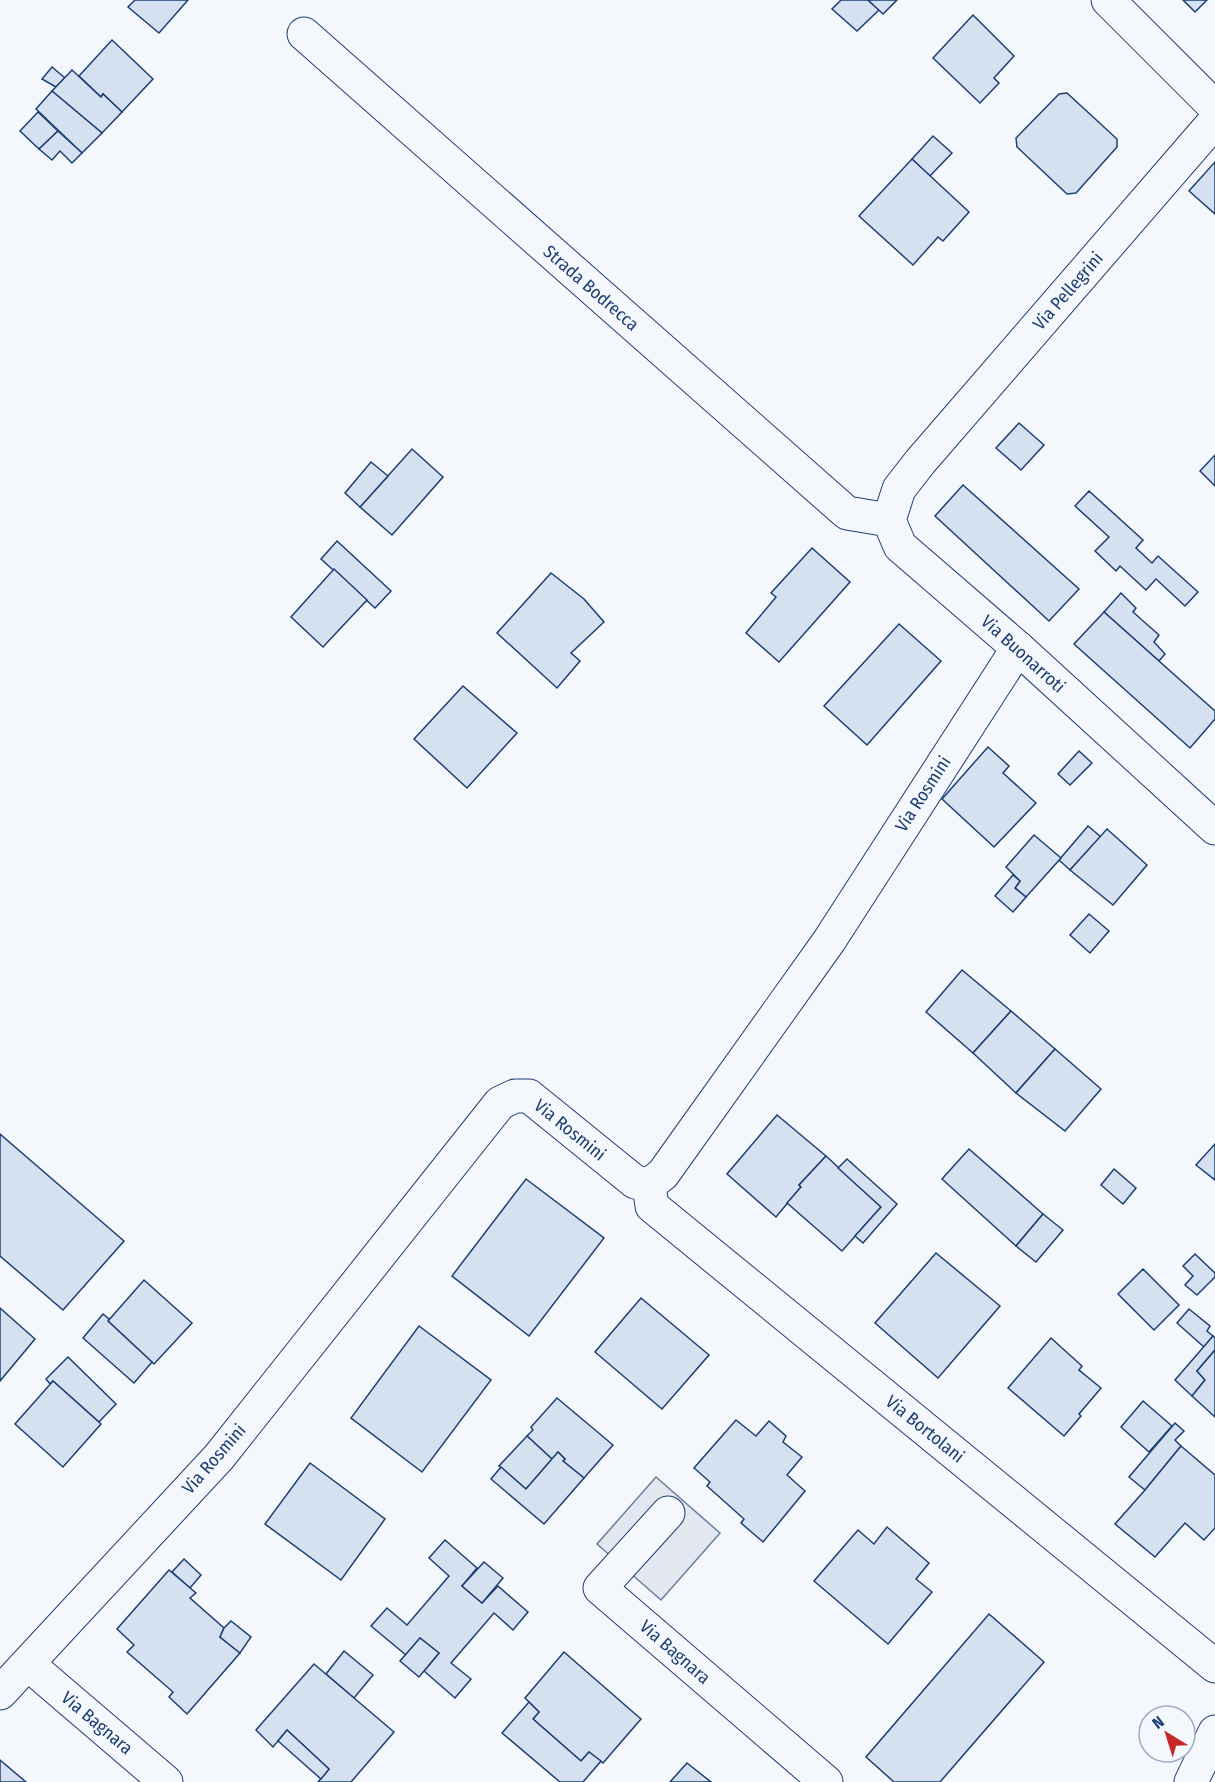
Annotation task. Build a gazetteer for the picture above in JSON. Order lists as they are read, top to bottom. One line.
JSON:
{"streets":{"street":["Strada Bodrecca","Via Pellegrini","Via Buonarroti","Via Rosmini","Via Bortolani","Via Bagnara"]},"crossings":[["Strada Bodrecca","Via Pellegrini"],["Strada Bodrecca","Via Buonarroti"],["Via Pellegrini","Via Buonarroti"],["Via Buonarroti","Via Rosmini"],["Via Rosmini","Via Bortolani"],["Via Rosmini","Via Bagnara"]],"north":"top left"}
